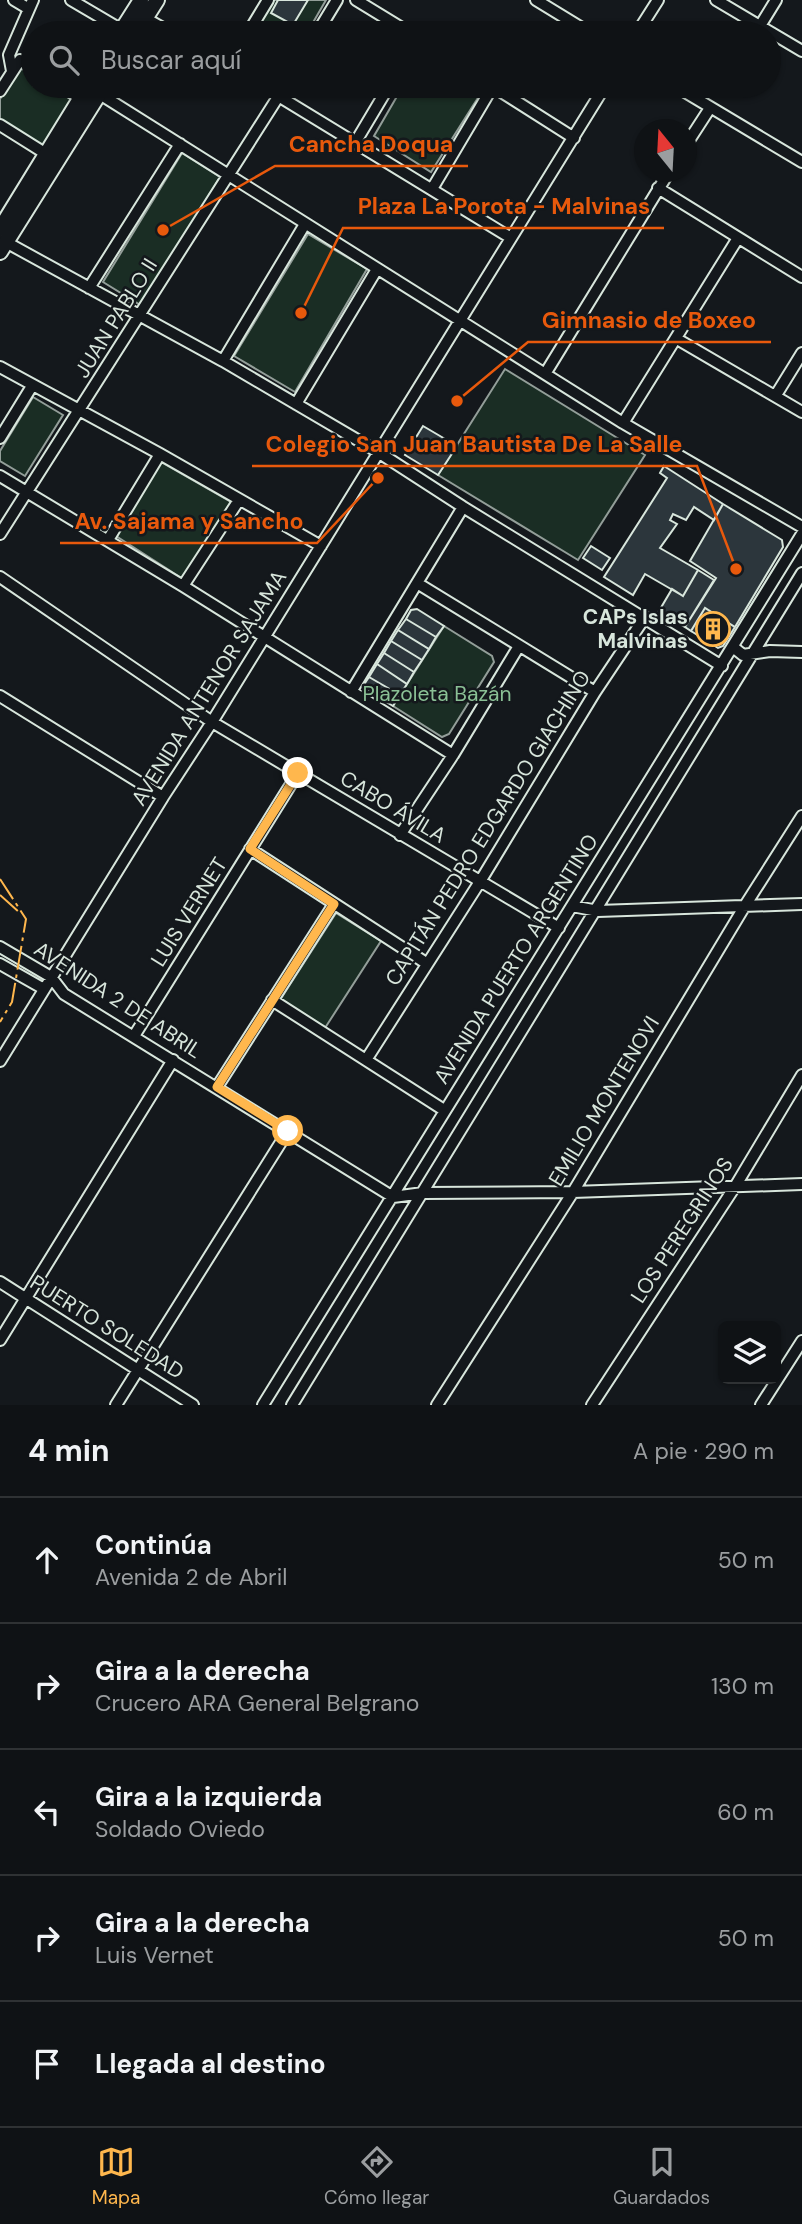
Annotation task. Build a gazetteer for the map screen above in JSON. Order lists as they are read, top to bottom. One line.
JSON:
{"streets":{"street":["JUAN PABLO II","AVENIDA ANTENOR SAJAMA","CABO ÁVILA","CAPITÁN PEDRO EDGARDO GIACHINO","LUIS VERNET","AVENIDA PUERTO ARGENTINO","AVENIDA 2 DE ABRIL","EMILIO MONTENOVI","LOS PEREGRINOS","PUERTO SOLEDAD"]},"crossings":[["AVENIDA ANTENOR SAJAMA","CABO ÁVILA"],["AVENIDA ANTENOR SAJAMA","AVENIDA 2 DE ABRIL"],["CABO ÁVILA","CAPITÁN PEDRO EDGARDO GIACHINO"],["CABO ÁVILA","LUIS VERNET"],["CABO ÁVILA","AVENIDA PUERTO ARGENTINO"],["LUIS VERNET","AVENIDA 2 DE ABRIL"],["AVENIDA PUERTO ARGENTINO","AVENIDA 2 DE ABRIL"]],"parks":["Plazoleta Bazán"],"places":{"other":["Cancha Doqua","Plaza La Porota - Malvinas","Gimnasio de Boxeo","Av. Sajama y Sancho","Colegio San Juan Bautista De La Salle"],"building":["CAPs Islas Malvinas"]},"north":"top","page":{"search":"Buscar aquí","heading":["4 min","A pie · 290 m"],"list":[["Continúa","Avenida 2 de Abril","50 m"],["Gira a la derecha","Crucero ARA General Belgrano","130 m"],["Gira a la izquierda","Soldado Oviedo","60 m"],["Gira a la derecha","Luis Vernet","50 m"],"Llegada al destino"],"nav":["Mapa","Cómo llegar","Guardados"]}}
